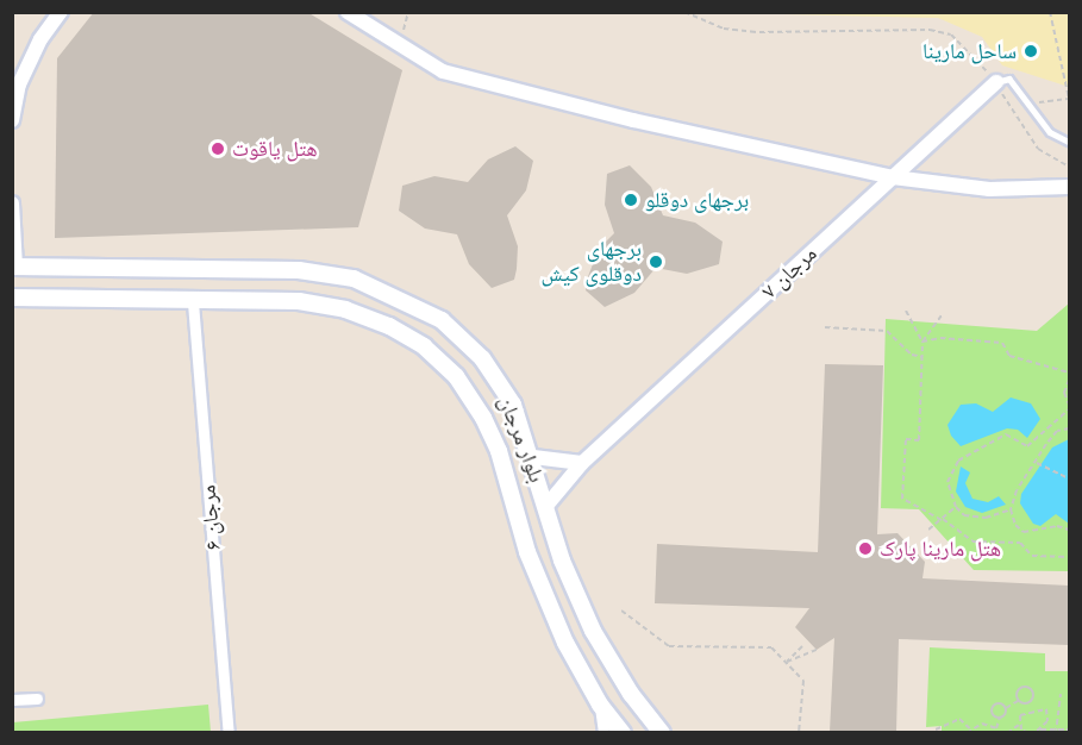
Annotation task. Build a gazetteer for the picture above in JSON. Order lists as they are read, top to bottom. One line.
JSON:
{"streets":{"main road":["بلوار مرجان"],"street":["مرجان ۷","مرجان ۶"]},"crossings":[["مرجان ۷","بلوار مرجان"],["بلوار مرجان","مرجان ۶"]],"places":["ساحل مارینا","هتل یاقوت","برجهای دوقلو","برجهای دوقلوی کیش","هتل مارینا پارک"]}
